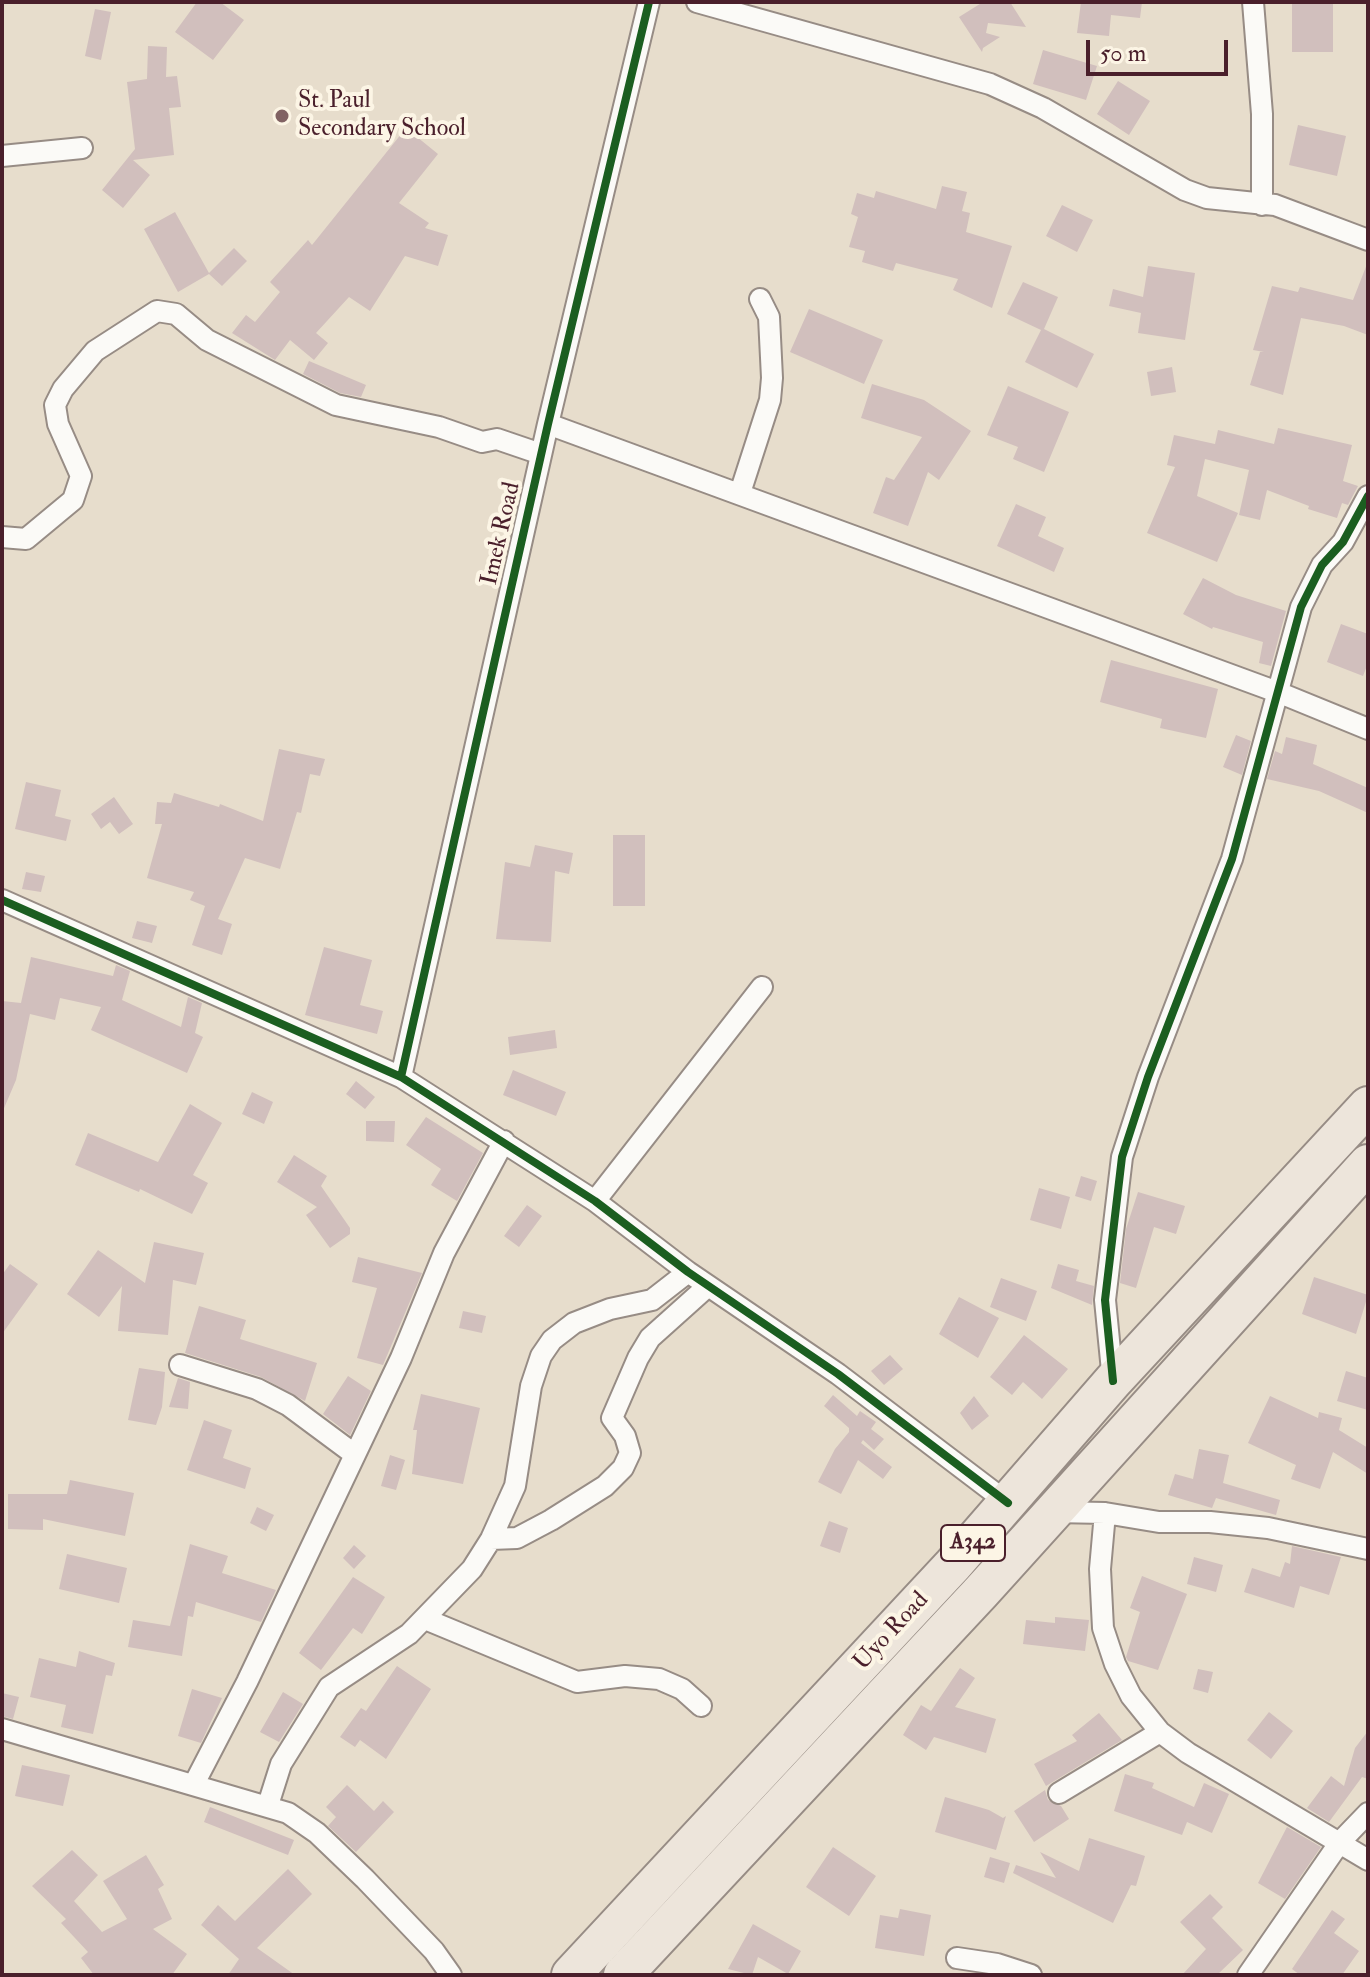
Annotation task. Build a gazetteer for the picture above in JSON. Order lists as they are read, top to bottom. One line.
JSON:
{"streets":{"highway":["A342","Uyo Road"],"street":["Imek Road"]},"places":["St. Paul Secondary School"],"scale_bar":"50 m"}
